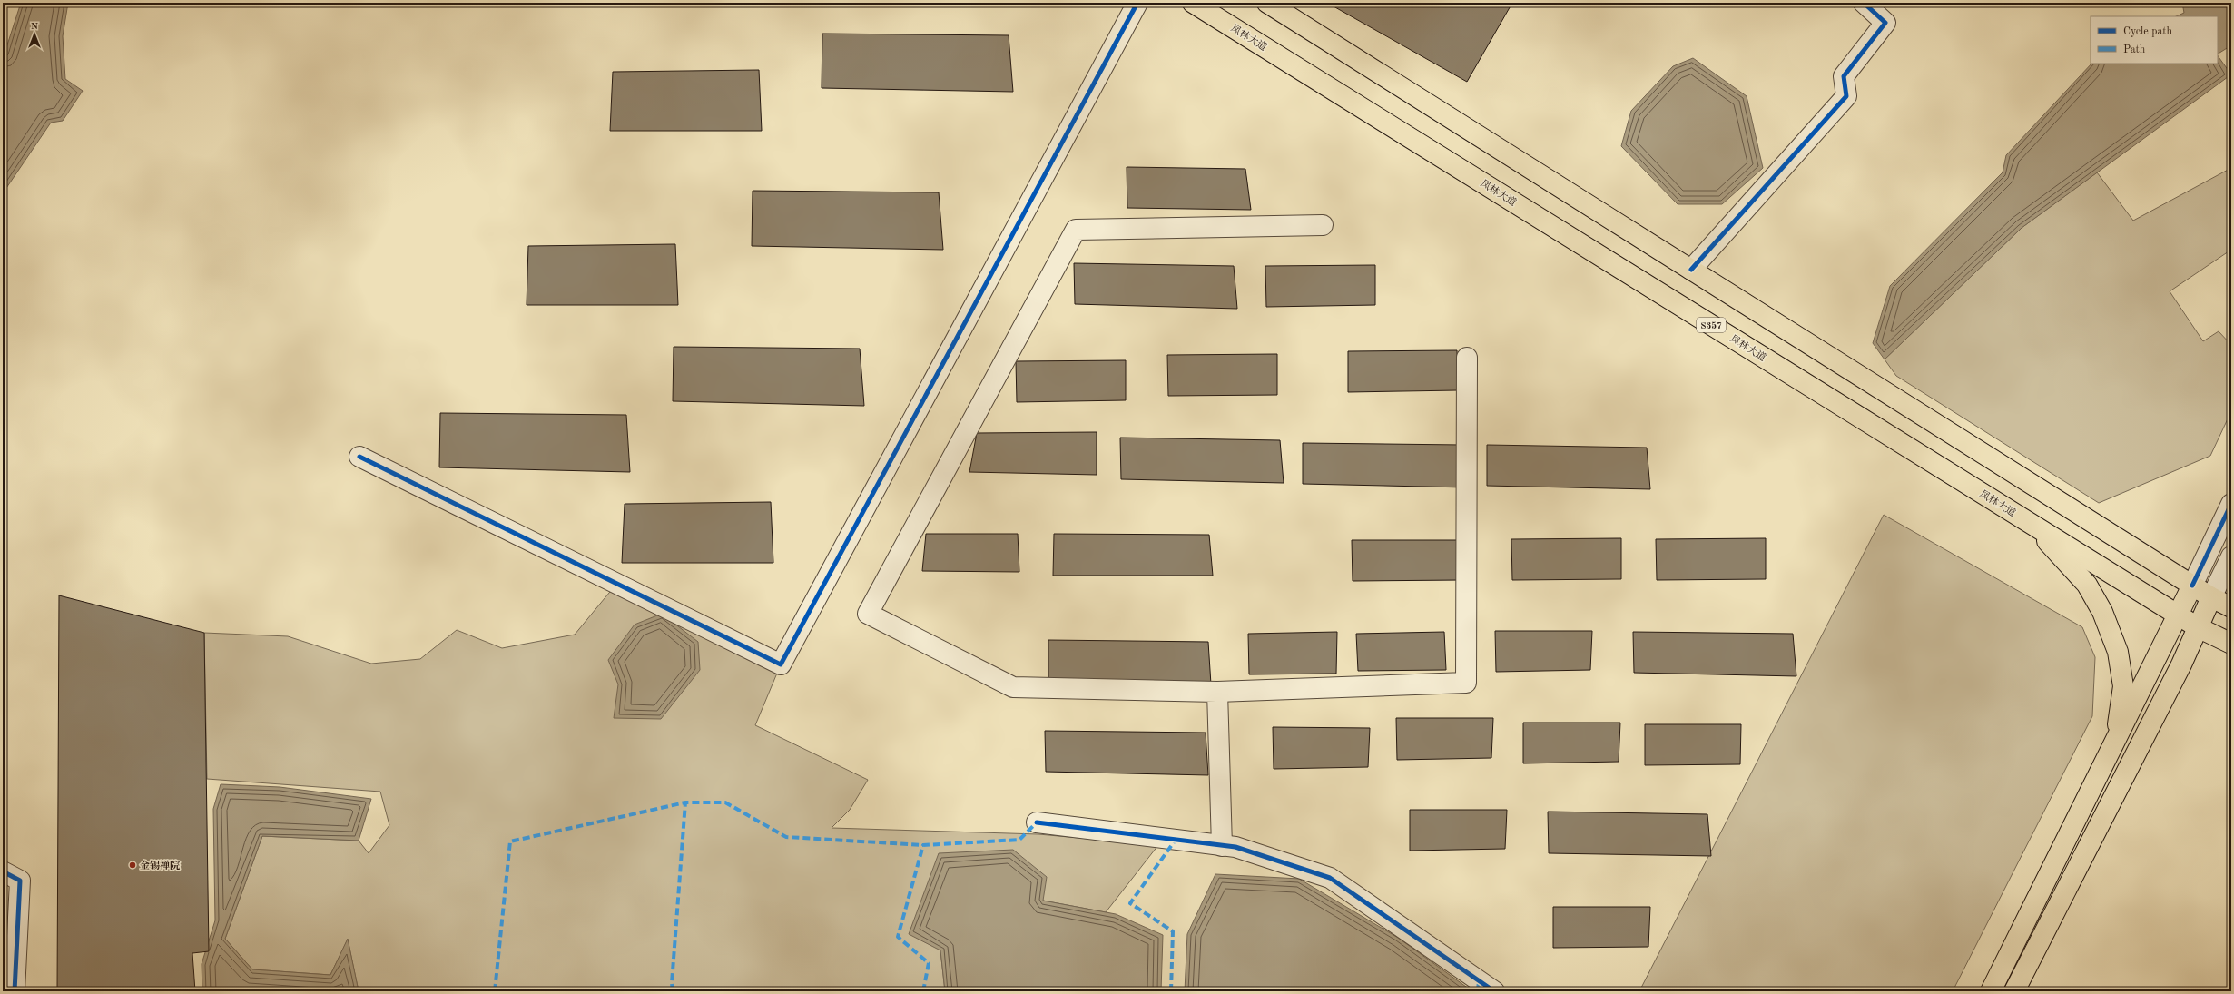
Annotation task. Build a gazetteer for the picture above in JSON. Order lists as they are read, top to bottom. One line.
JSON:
{"streets":{"main road":["凤林大道","S357"]},"places":["金锡禅院"],"legend":["Cycle path","Path"],"north":"top"}
